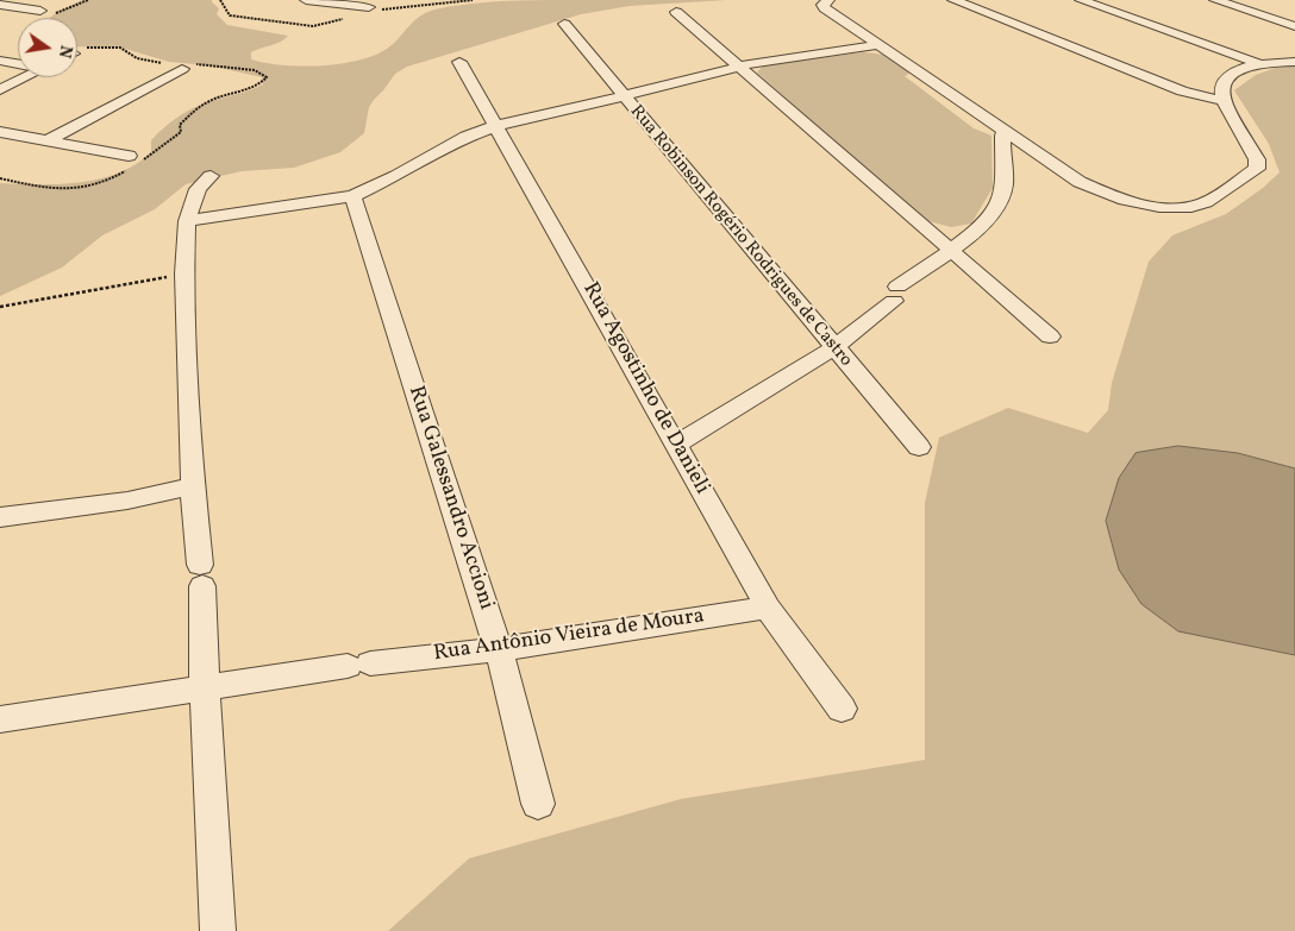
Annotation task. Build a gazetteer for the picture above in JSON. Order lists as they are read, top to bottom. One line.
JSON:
{"streets":{"street":["Rua Robinson Rogério Rodrigues de Castro","Rua Agostinho de Danieli","Rua Galessandro Accioni","Rua Antônio Vieira de Moura"]},"crossings":[["Rua Agostinho de Danieli","Rua Antônio Vieira de Moura"],["Rua Galessandro Accioni","Rua Antônio Vieira de Moura"]],"north":"right"}
